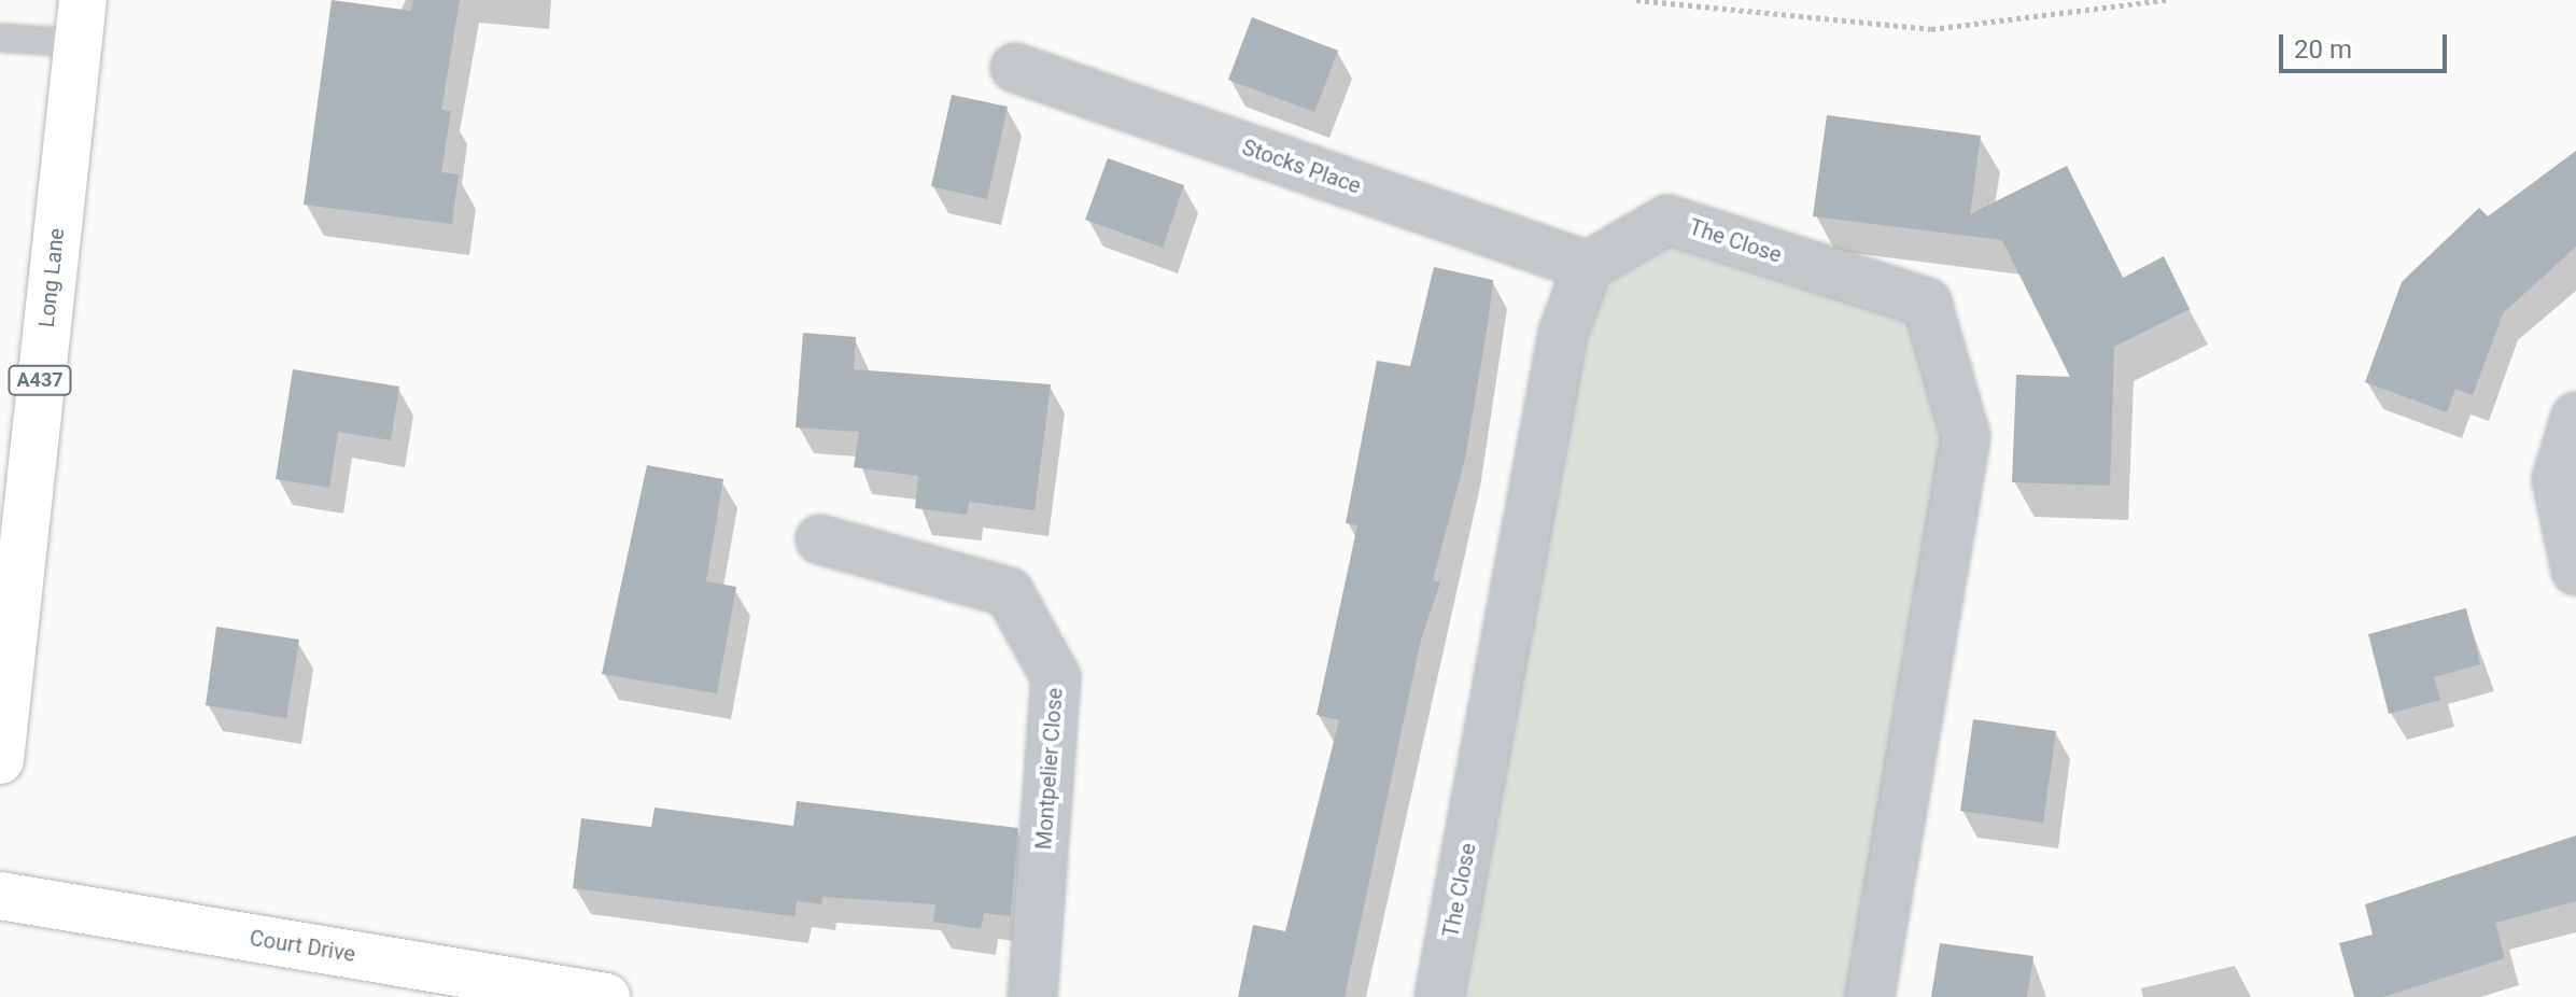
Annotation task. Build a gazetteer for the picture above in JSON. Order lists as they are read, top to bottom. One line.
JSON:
{"streets":{"main road":["Long Lane","A437","Court Drive"],"street":["Stocks Place","The Close","Montpelier Close"]},"crossings":[["Stocks Place","The Close"]],"scale_bar":"20 m"}
